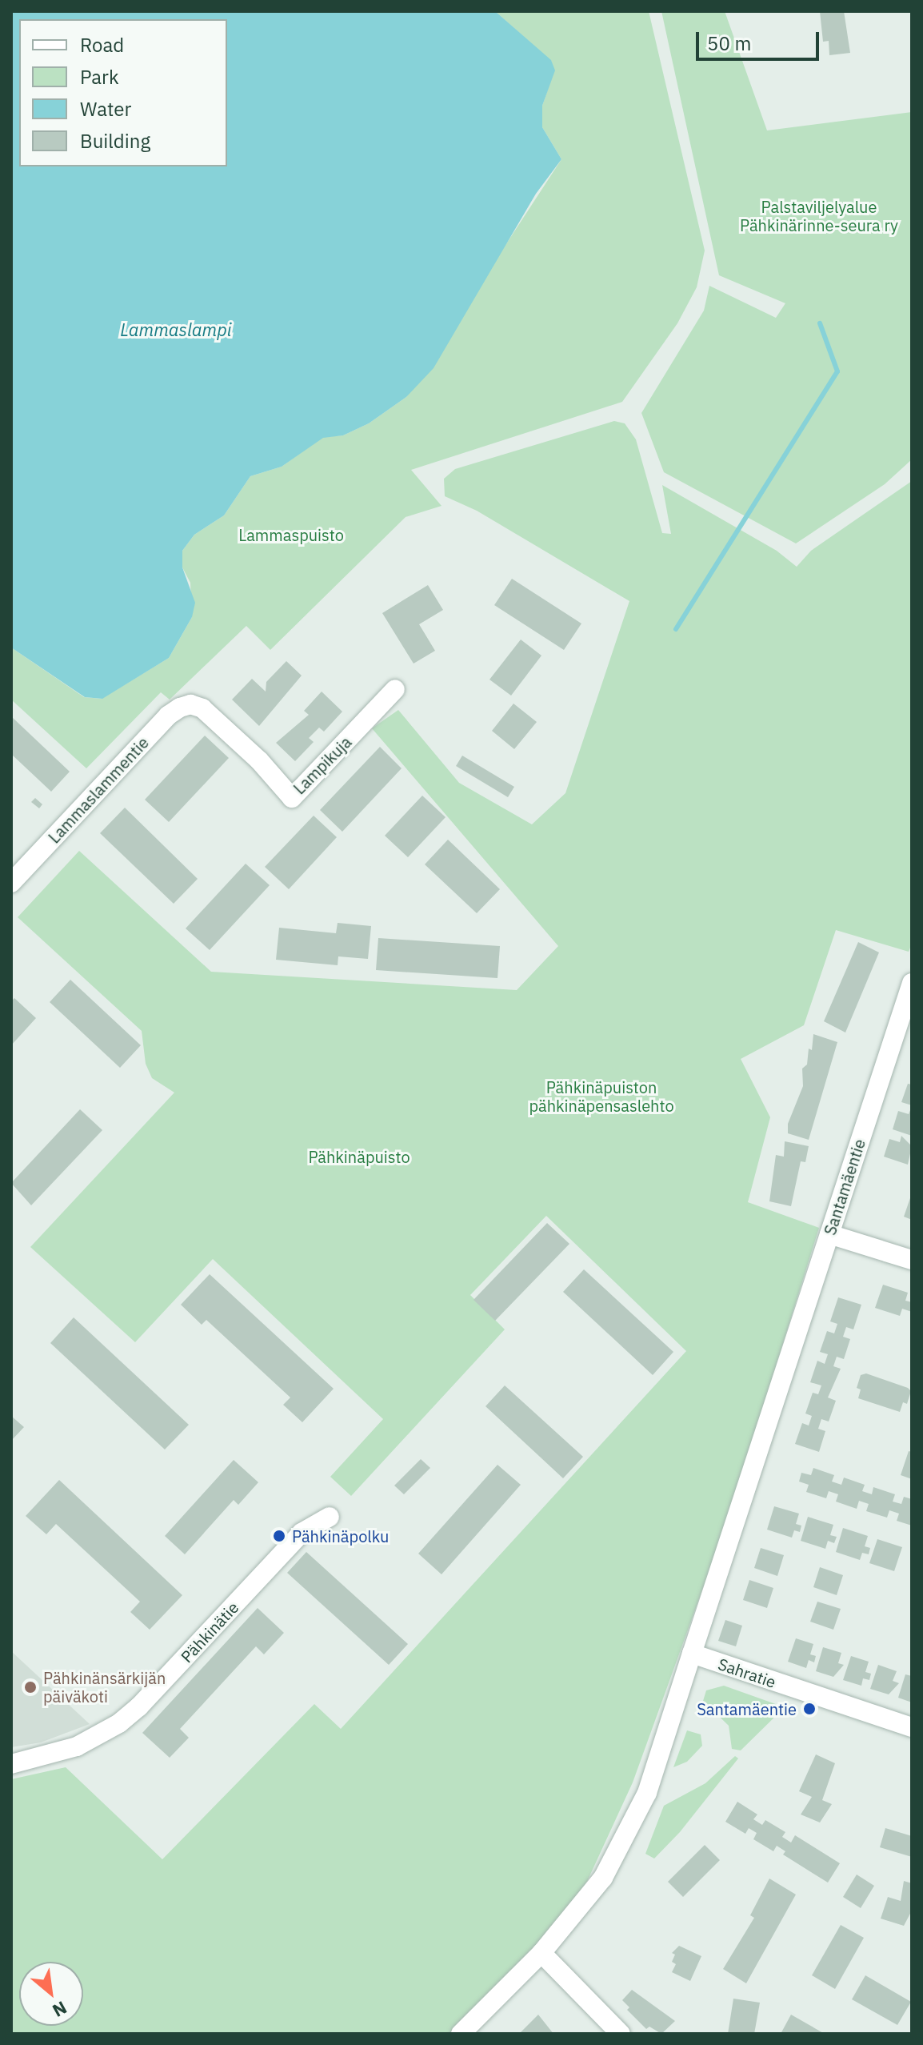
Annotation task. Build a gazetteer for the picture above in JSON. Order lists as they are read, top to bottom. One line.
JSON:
{"streets":{"street":["Lampikuja","Lammaslammentie","Santamäentie","Pähkinätie","Sahratie"]},"crossings":[["Lampikuja","Lammaslammentie"],["Santamäentie","Sahratie"]],"water":["Lammaslampi"],"parks":["Palstaviljelyalue Pähkinärinne-seura ry","Lammaspuisto","Pähkinäpuiston pähkinäpensaslehto","Pähkinäpuisto"],"places":["Pähkinäpolku","Pähkinänsärkijän päiväkoti","Santamäentie"],"legend":["Road","Park","Water","Building"],"scale_bar":"50 m","north":"bottom right"}
